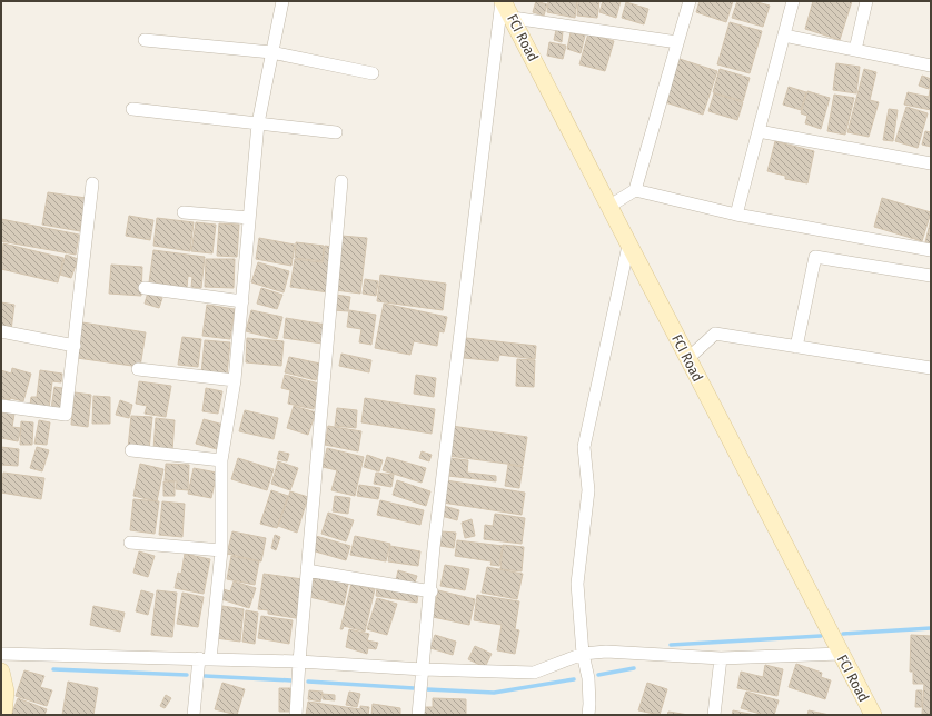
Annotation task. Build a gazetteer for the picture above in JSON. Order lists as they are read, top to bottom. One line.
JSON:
{"streets":{"street":["FCI Road"]}}
